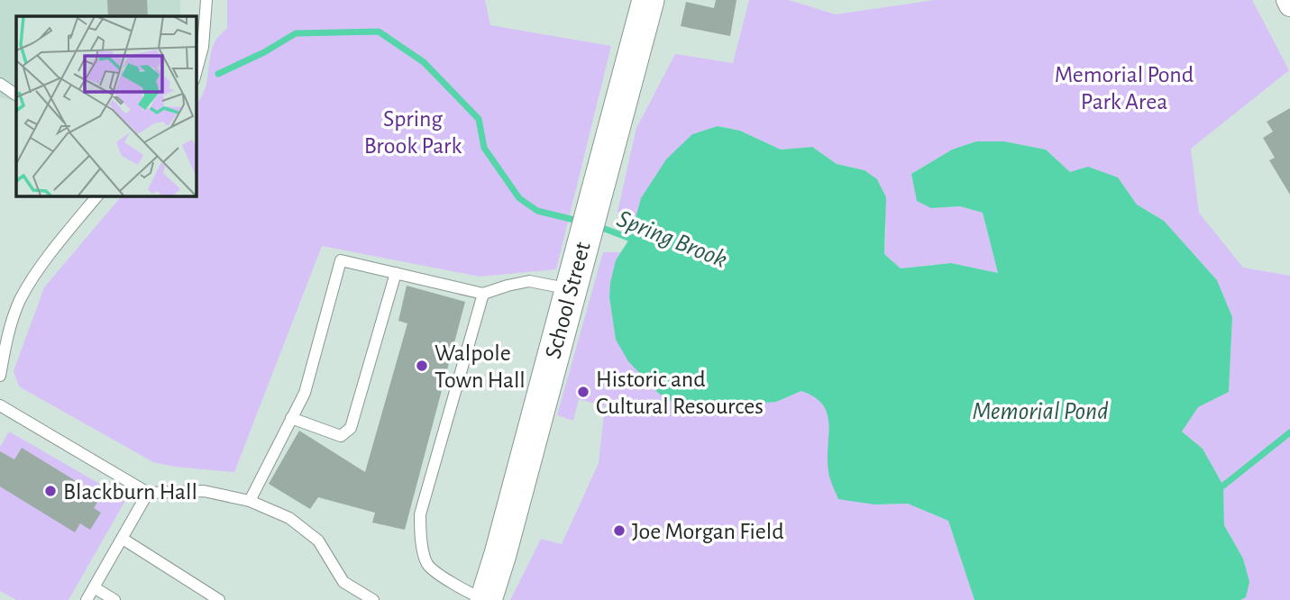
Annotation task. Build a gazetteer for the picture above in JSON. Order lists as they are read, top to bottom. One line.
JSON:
{"streets":{"street":["School Street"]},"water":["Spring Brook","Memorial Pond"],"parks":["Memorial Pond Park Area","Spring Brook Park"],"places":["Walpole Town Hall","Historic and Cultural Resources","Blackburn Hall","Joe Morgan Field"]}
